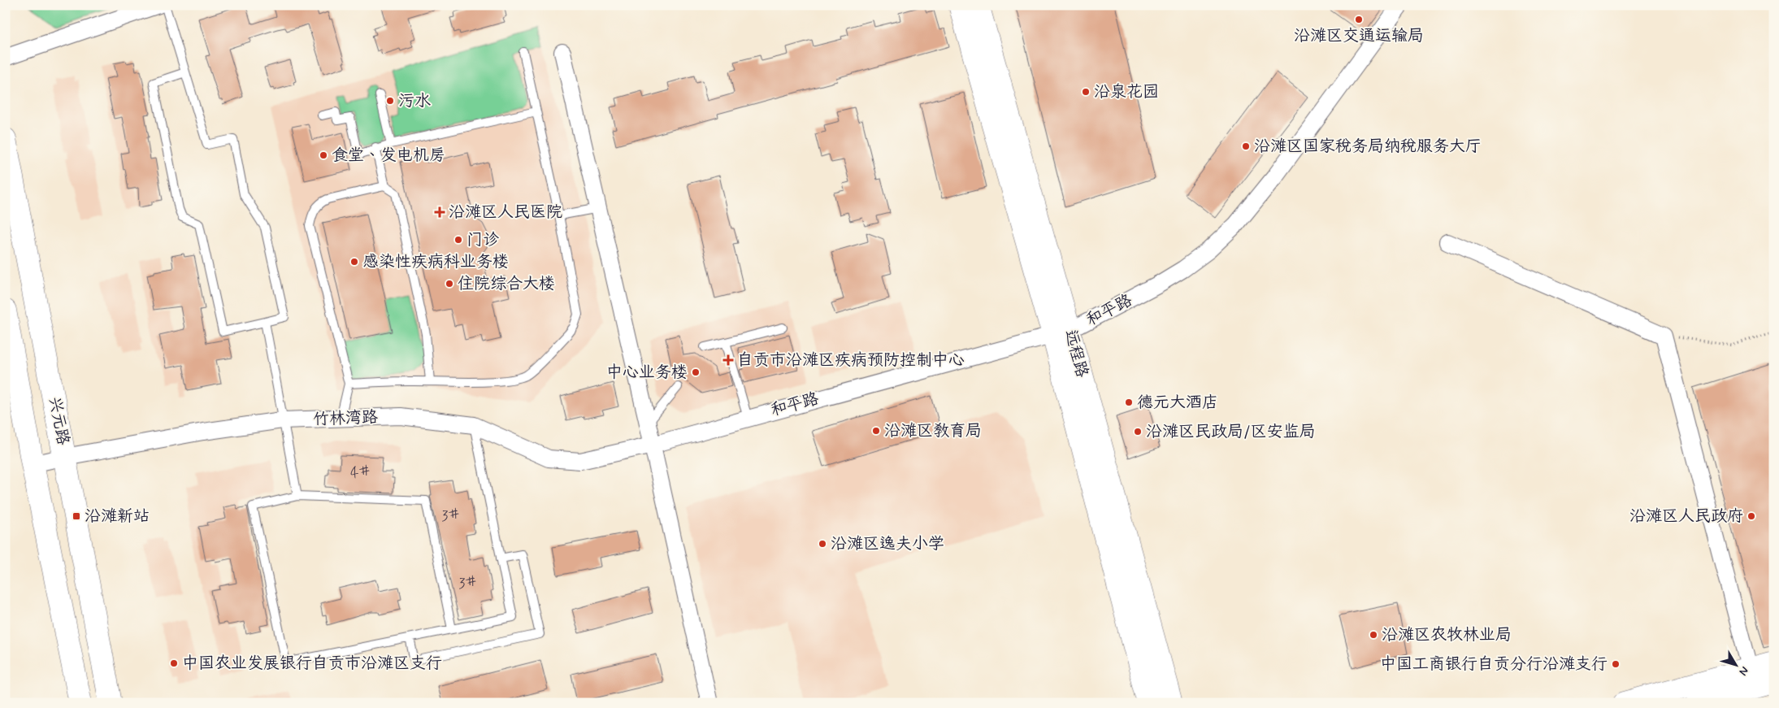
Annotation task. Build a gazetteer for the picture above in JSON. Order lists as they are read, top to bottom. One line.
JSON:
{"streets":{"main road":["远程路","兴元路"],"street":["和平路","竹林湾路"]},"crossings":[["和平路","远程路"],["和平路","竹林湾路"],["竹林湾路","兴元路"]],"places":{"other":["沿滩区交通运输局","沿泉花园","污水","沿滩区国家税务局纳税服务大厅","食堂、发电机房","门诊","感染性疾病科业务楼","住院综合大楼","中心业务楼","德元大酒店","沿滩区教育局","沿滩区民政局/区安监局","沿滩区人民政府","沿滩区逸夫小学","沿滩区农牧林业局","中国农业发展银行自贡市沿滩区支行","中国工商银行自贡分行沿滩支行"],"health":["沿滩区人民医院","自贡市沿滩区疾病预防控制中心"],"transit":["沿滩新站"]},"house_numbers":["4#","3#","3#"],"north":"bottom right"}
